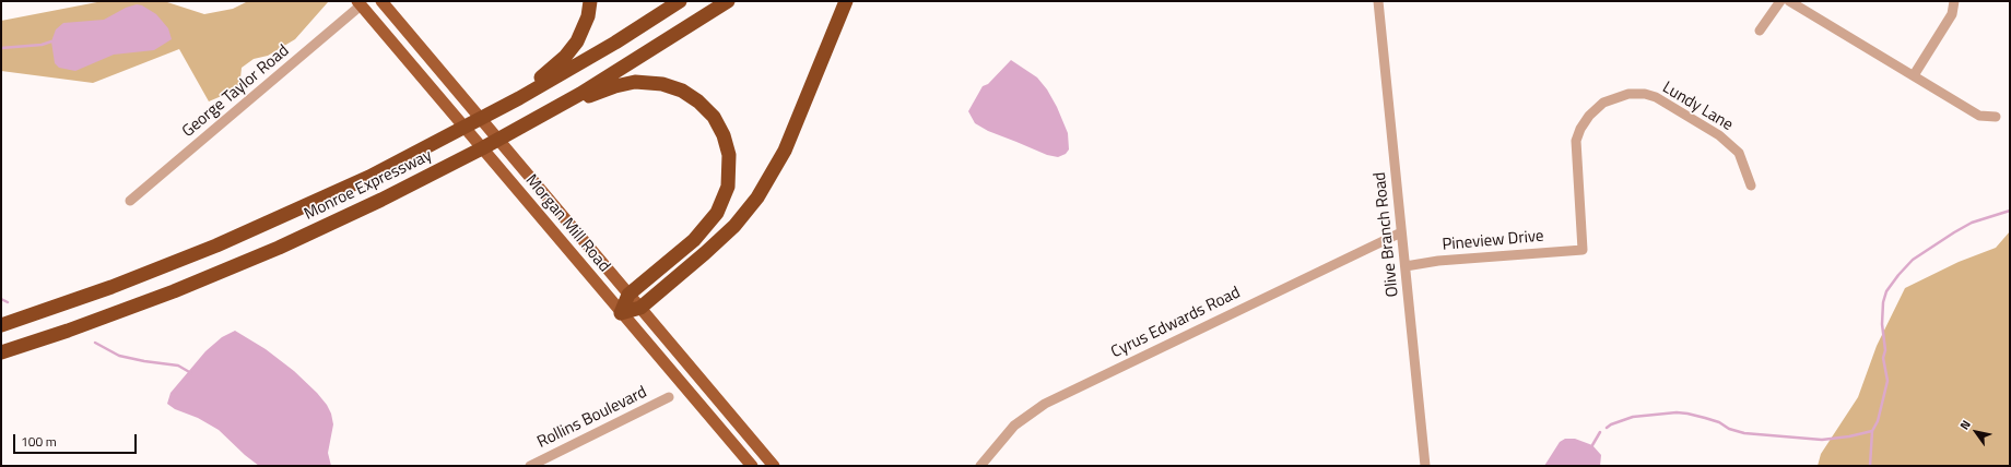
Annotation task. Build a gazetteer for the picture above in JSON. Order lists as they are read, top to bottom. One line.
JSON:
{"streets":{"highway":["Monroe Expressway"],"main road":["Morgan Mill Road"],"street":["George Taylor Road","Lundy Lane","Olive Branch Road","Pineview Drive","Cyrus Edwards Road","Rollins Boulevard"]},"crossings":[["George Taylor Road","Morgan Mill Road"],["Lundy Lane","Pineview Drive"],["Olive Branch Road","Pineview Drive"],["Olive Branch Road","Cyrus Edwards Road"]],"scale_bar":"100 m","north":"top left"}
